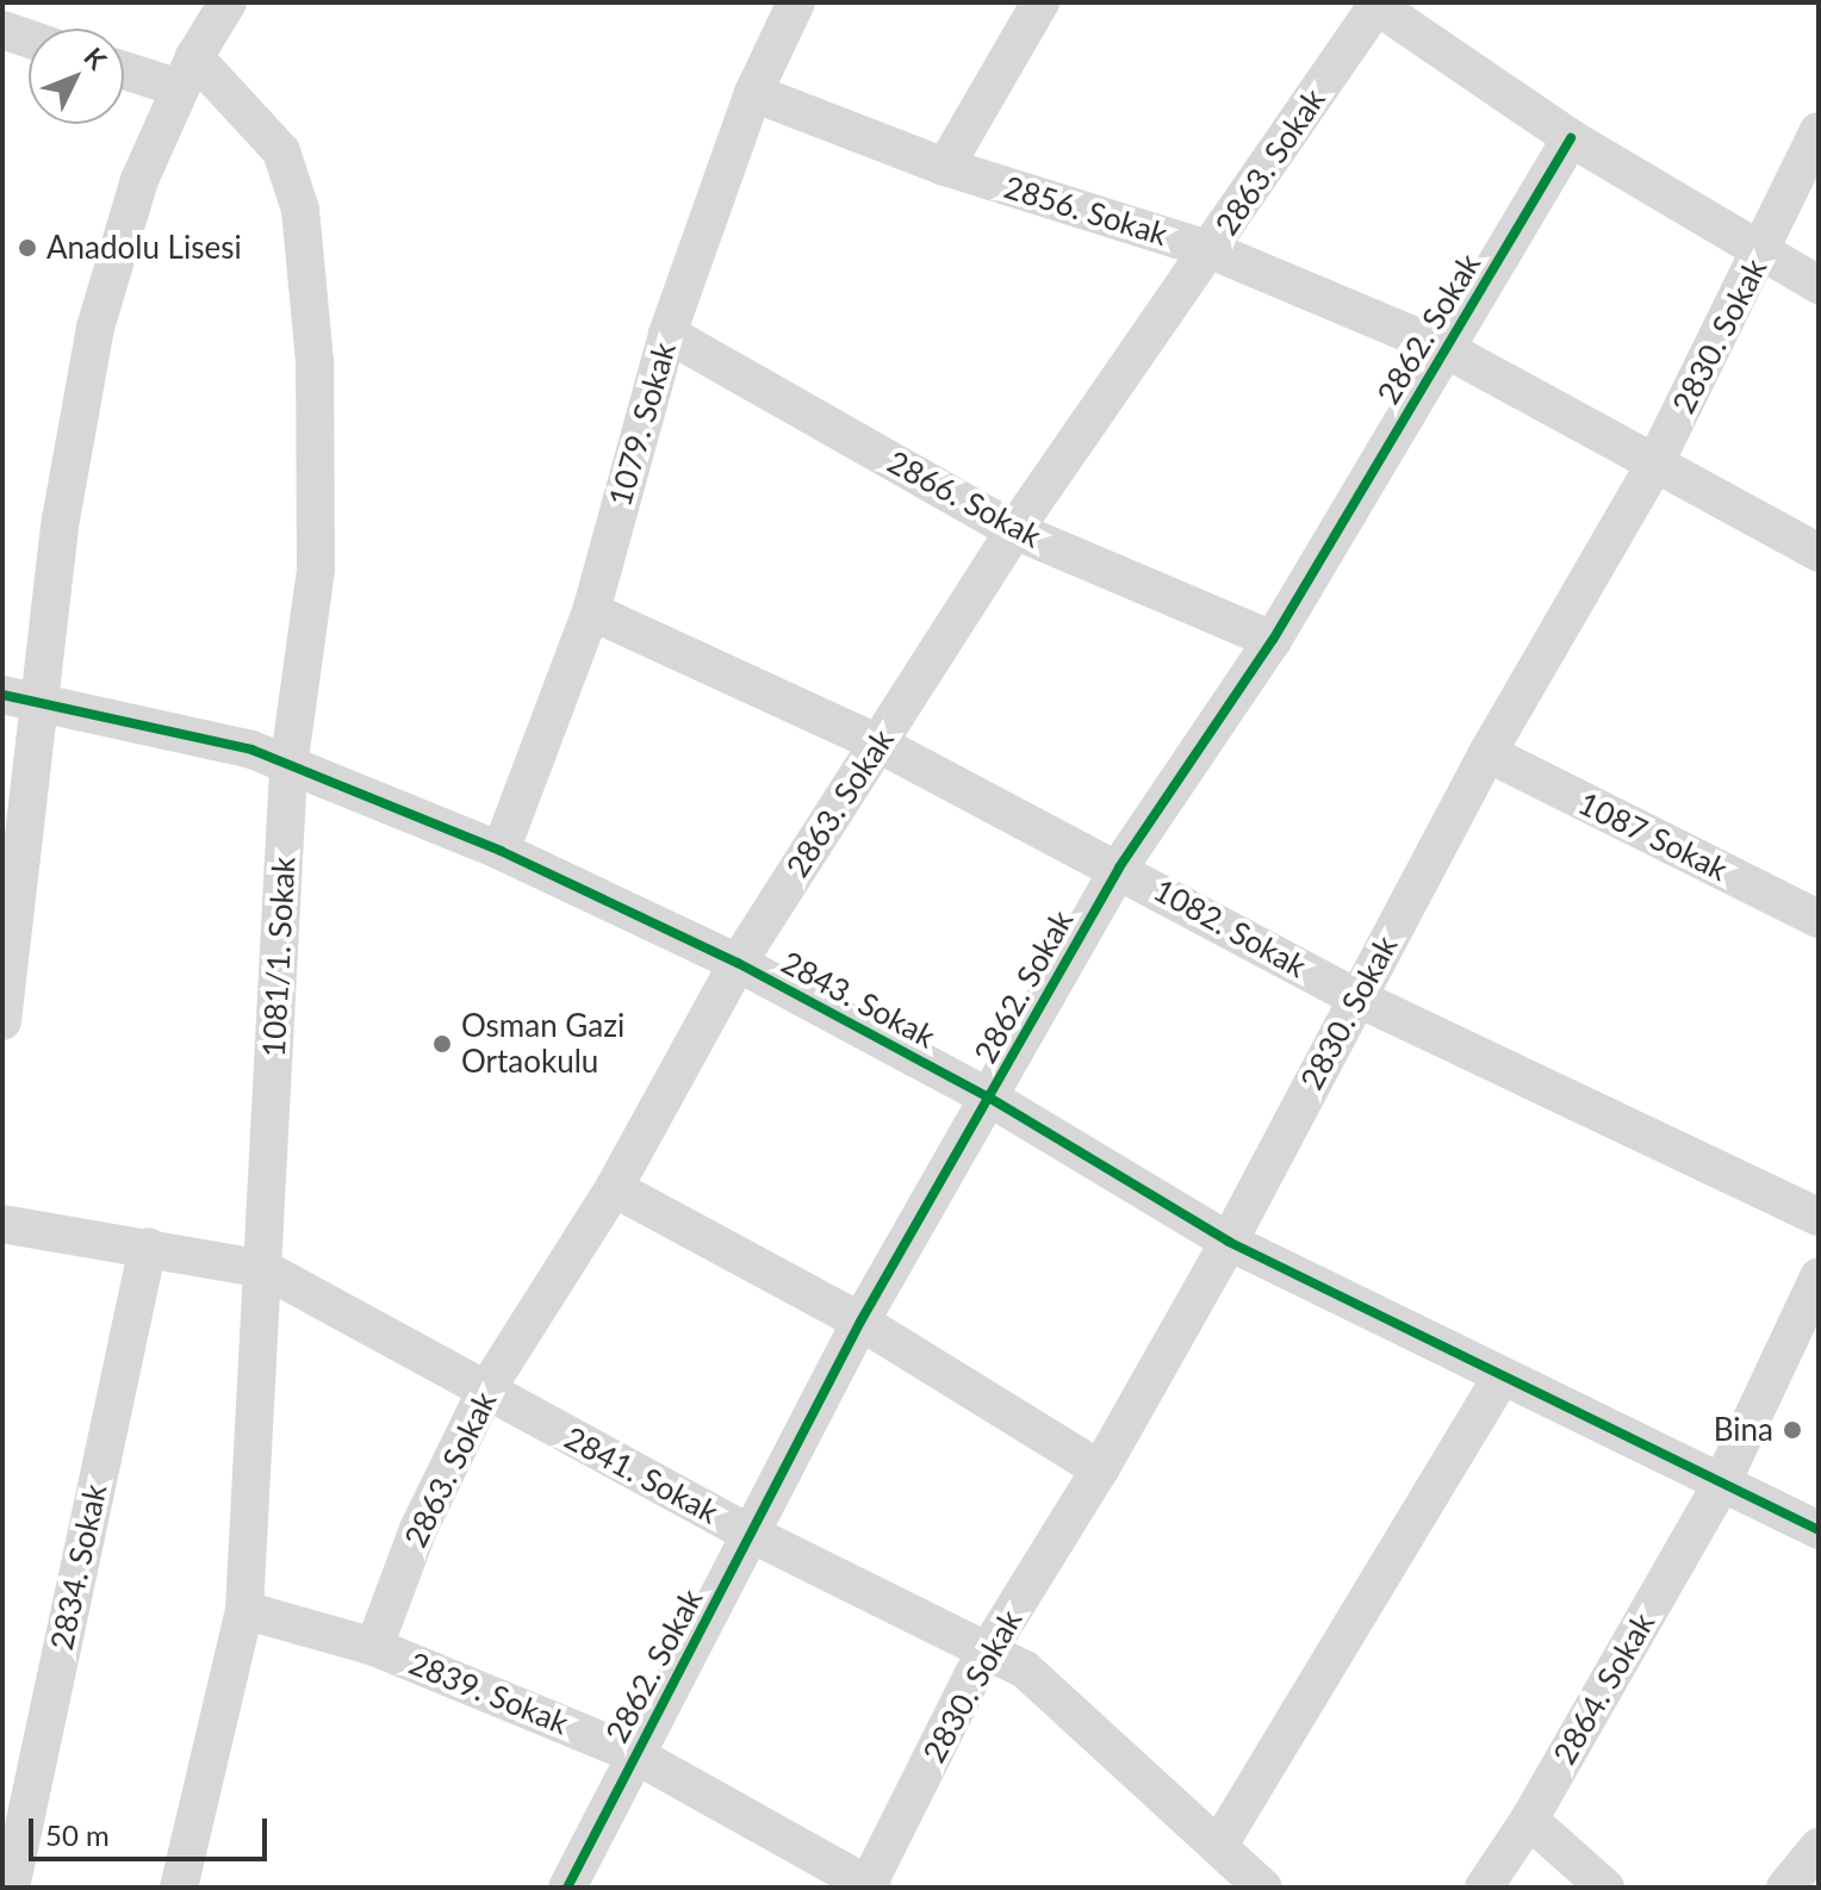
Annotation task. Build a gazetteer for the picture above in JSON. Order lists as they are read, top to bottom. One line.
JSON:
{"streets":{"street":["2863. Sokak","2856. Sokak","2862. Sokak","2830. Sokak","1079. Sokak","2866. Sokak","1087 Sokak","1082. Sokak","1081/1. Sokak","2843. Sokak","2841. Sokak","2834. Sokak","2864. Sokak","2839. Sokak"]},"crossings":[["2863. Sokak","2856. Sokak"],["2863. Sokak","2866. Sokak"],["2863. Sokak","1082. Sokak"],["2863. Sokak","2843. Sokak"],["2863. Sokak","2841. Sokak"],["2863. Sokak","2839. Sokak"],["2856. Sokak","2862. Sokak"],["2856. Sokak","2830. Sokak"],["2856. Sokak","1079. Sokak"],["2862. Sokak","2866. Sokak"],["2862. Sokak","1082. Sokak"],["2862. Sokak","2843. Sokak"],["2862. Sokak","2841. Sokak"],["2862. Sokak","2839. Sokak"],["2830. Sokak","1087 Sokak"],["2830. Sokak","1082. Sokak"],["2830. Sokak","2843. Sokak"],["2830. Sokak","2841. Sokak"],["2830. Sokak","2839. Sokak"],["1079. Sokak","2866. Sokak"],["1079. Sokak","1082. Sokak"],["1079. Sokak","2843. Sokak"],["1081/1. Sokak","2843. Sokak"],["1081/1. Sokak","2841. Sokak"],["1081/1. Sokak","2839. Sokak"],["2843. Sokak","2864. Sokak"],["2841. Sokak","2834. Sokak"]],"places":["Anadolu Lisesi","Osman Gazi Ortaokulu","Bina"],"scale_bar":"50 m","north":"top right"}
